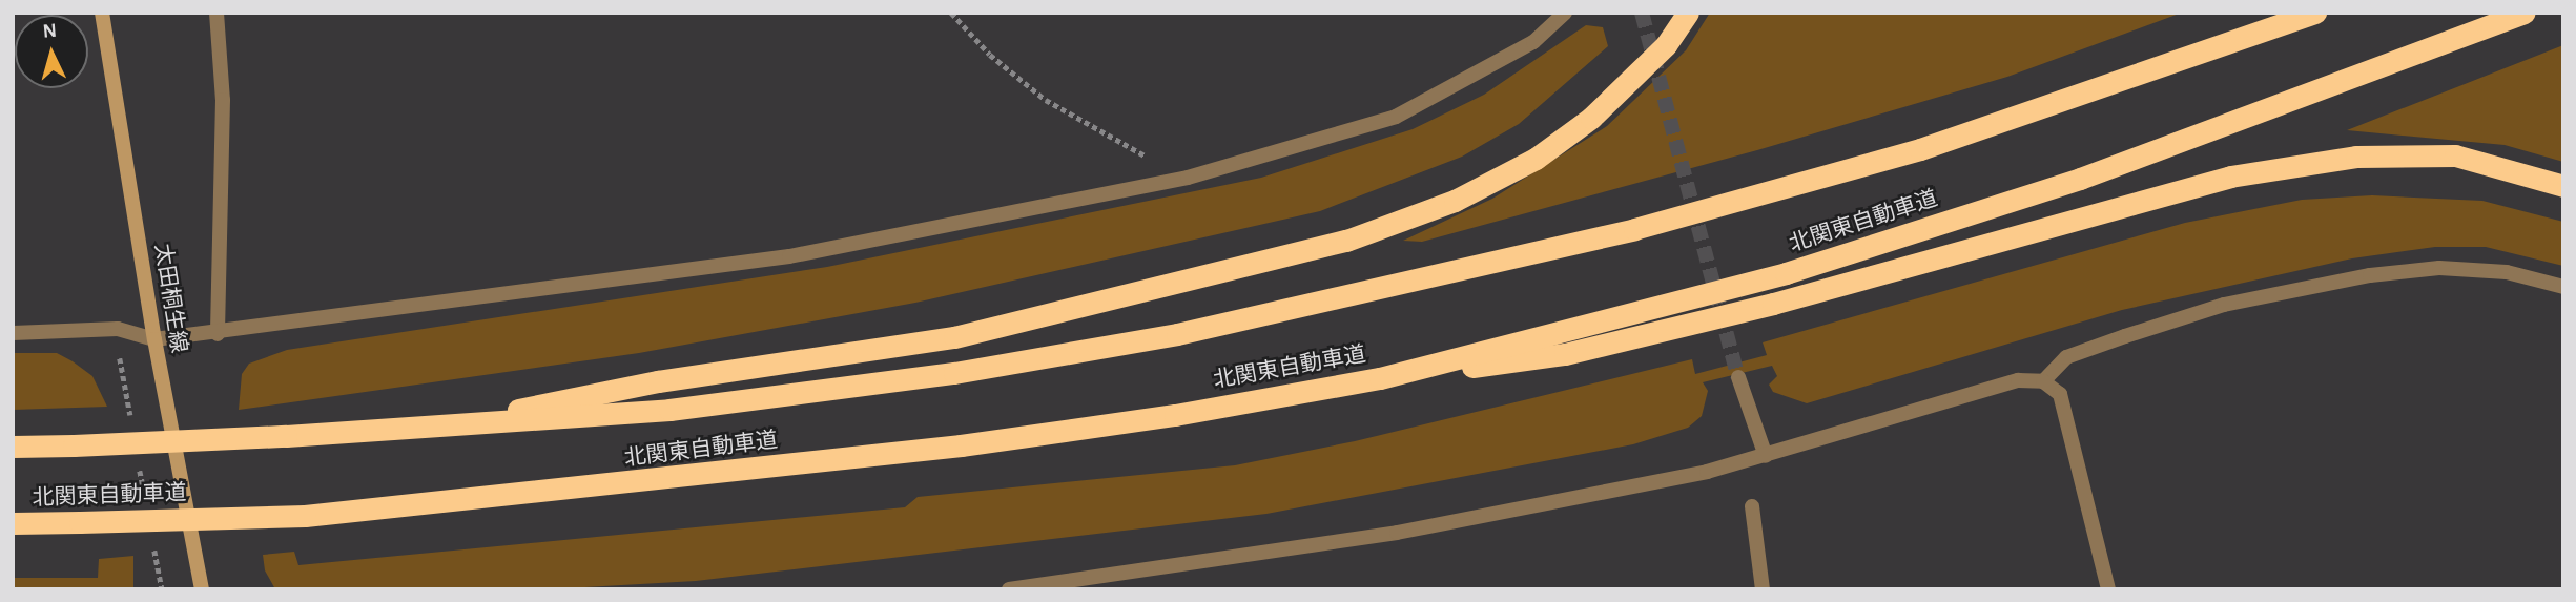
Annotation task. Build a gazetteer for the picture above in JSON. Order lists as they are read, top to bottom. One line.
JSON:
{"streets":{"highway":["北関東自動車道"],"main road":["太田桐生線"]},"north":"top"}
